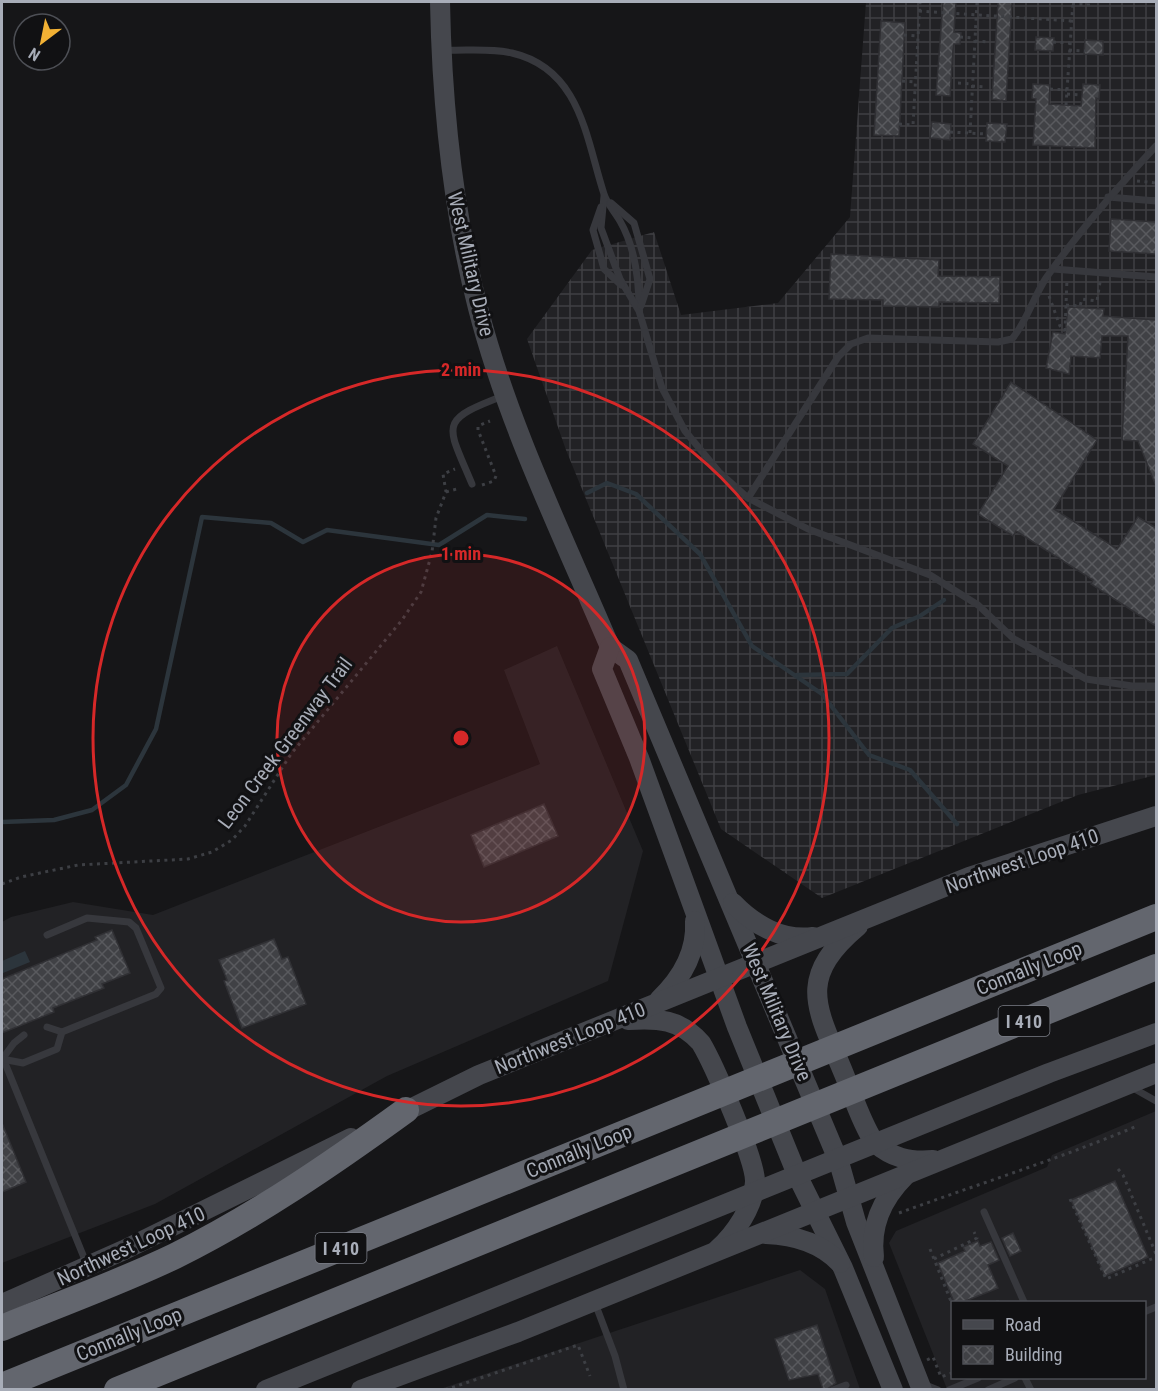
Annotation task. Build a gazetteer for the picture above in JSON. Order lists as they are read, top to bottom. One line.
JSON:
{"streets":{"highway":["Connally Loop","I 410"],"main road":["West Military Drive","Northwest Loop 410"],"path":["Leon Creek Greenway Trail"]},"crossings":[["West Military Drive","Northwest Loop 410"]],"legend":["Road","Building"],"north":"bottom left","rings":["2 min","1 min"]}
